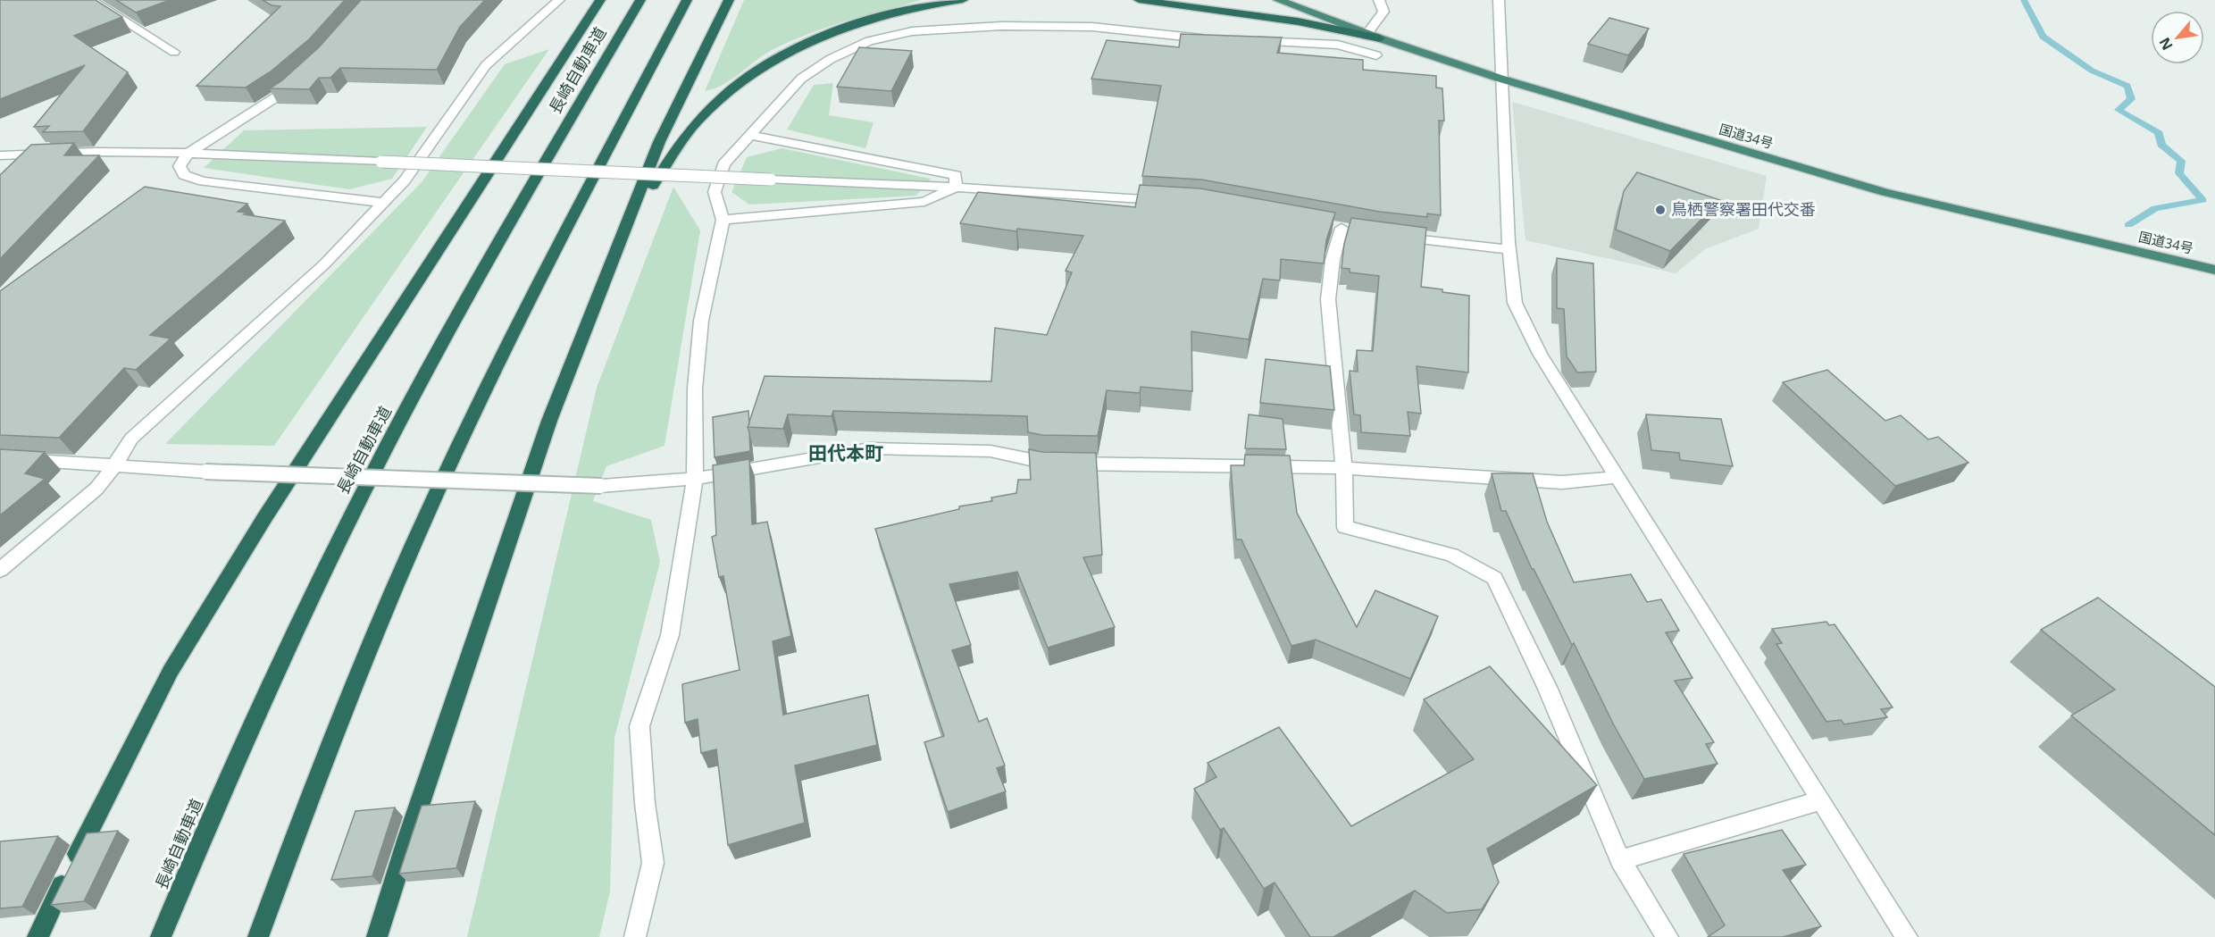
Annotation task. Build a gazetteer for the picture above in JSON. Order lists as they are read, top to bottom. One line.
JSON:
{"streets":{"highway":["長崎自動車道","国道34号"]},"districts":["田代本町"],"places":["鳥栖警察署田代交番"],"north":"bottom left"}
